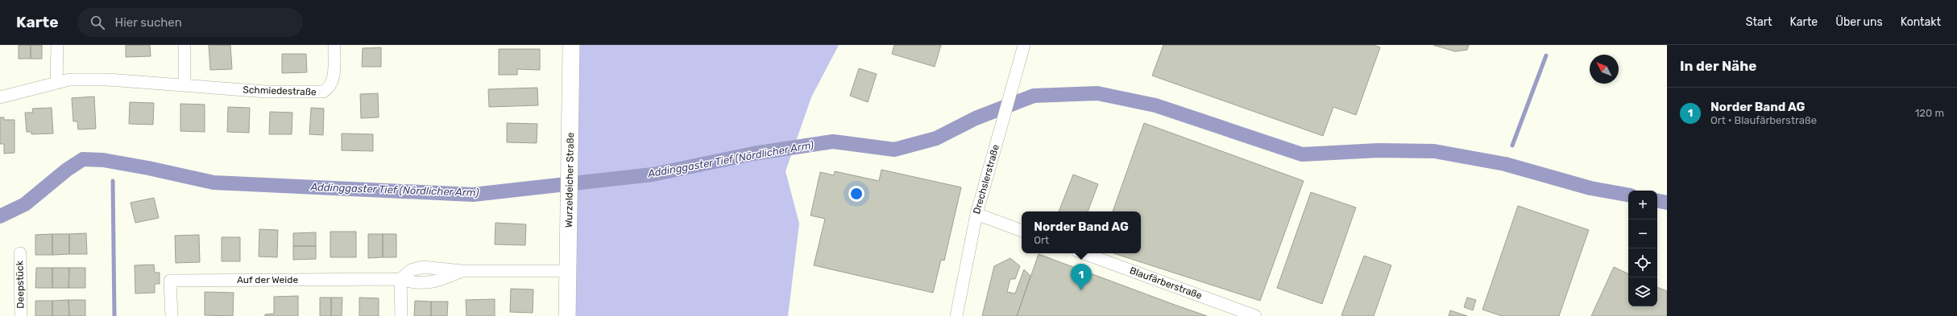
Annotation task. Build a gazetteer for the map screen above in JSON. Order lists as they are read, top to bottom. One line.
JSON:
{"streets":{"main road":["Wurzeldeicher Straße"],"street":["Schmiedestraße","Drechslerstraße","Auf der Weide","Blaufärberstraße","Deepstück"]},"crossings":[["Wurzeldeicher Straße","Auf der Weide"]],"water":["Addinggaster Tief (Nördlicher Arm)"],"north":"top left","page":{"header":"Karte","search":"Hier suchen","nav":["Start","Karte","Über uns","Kontakt"],"heading":"In der Nähe","list":[{"mark":"1","name":"Norder Band AG","note":"Ort · Blaufärberstraße","value":"120 m"}],"map_buttons":["+","−"],"popup":["Norder Band AG","Ort"],"pins":"1"}}
